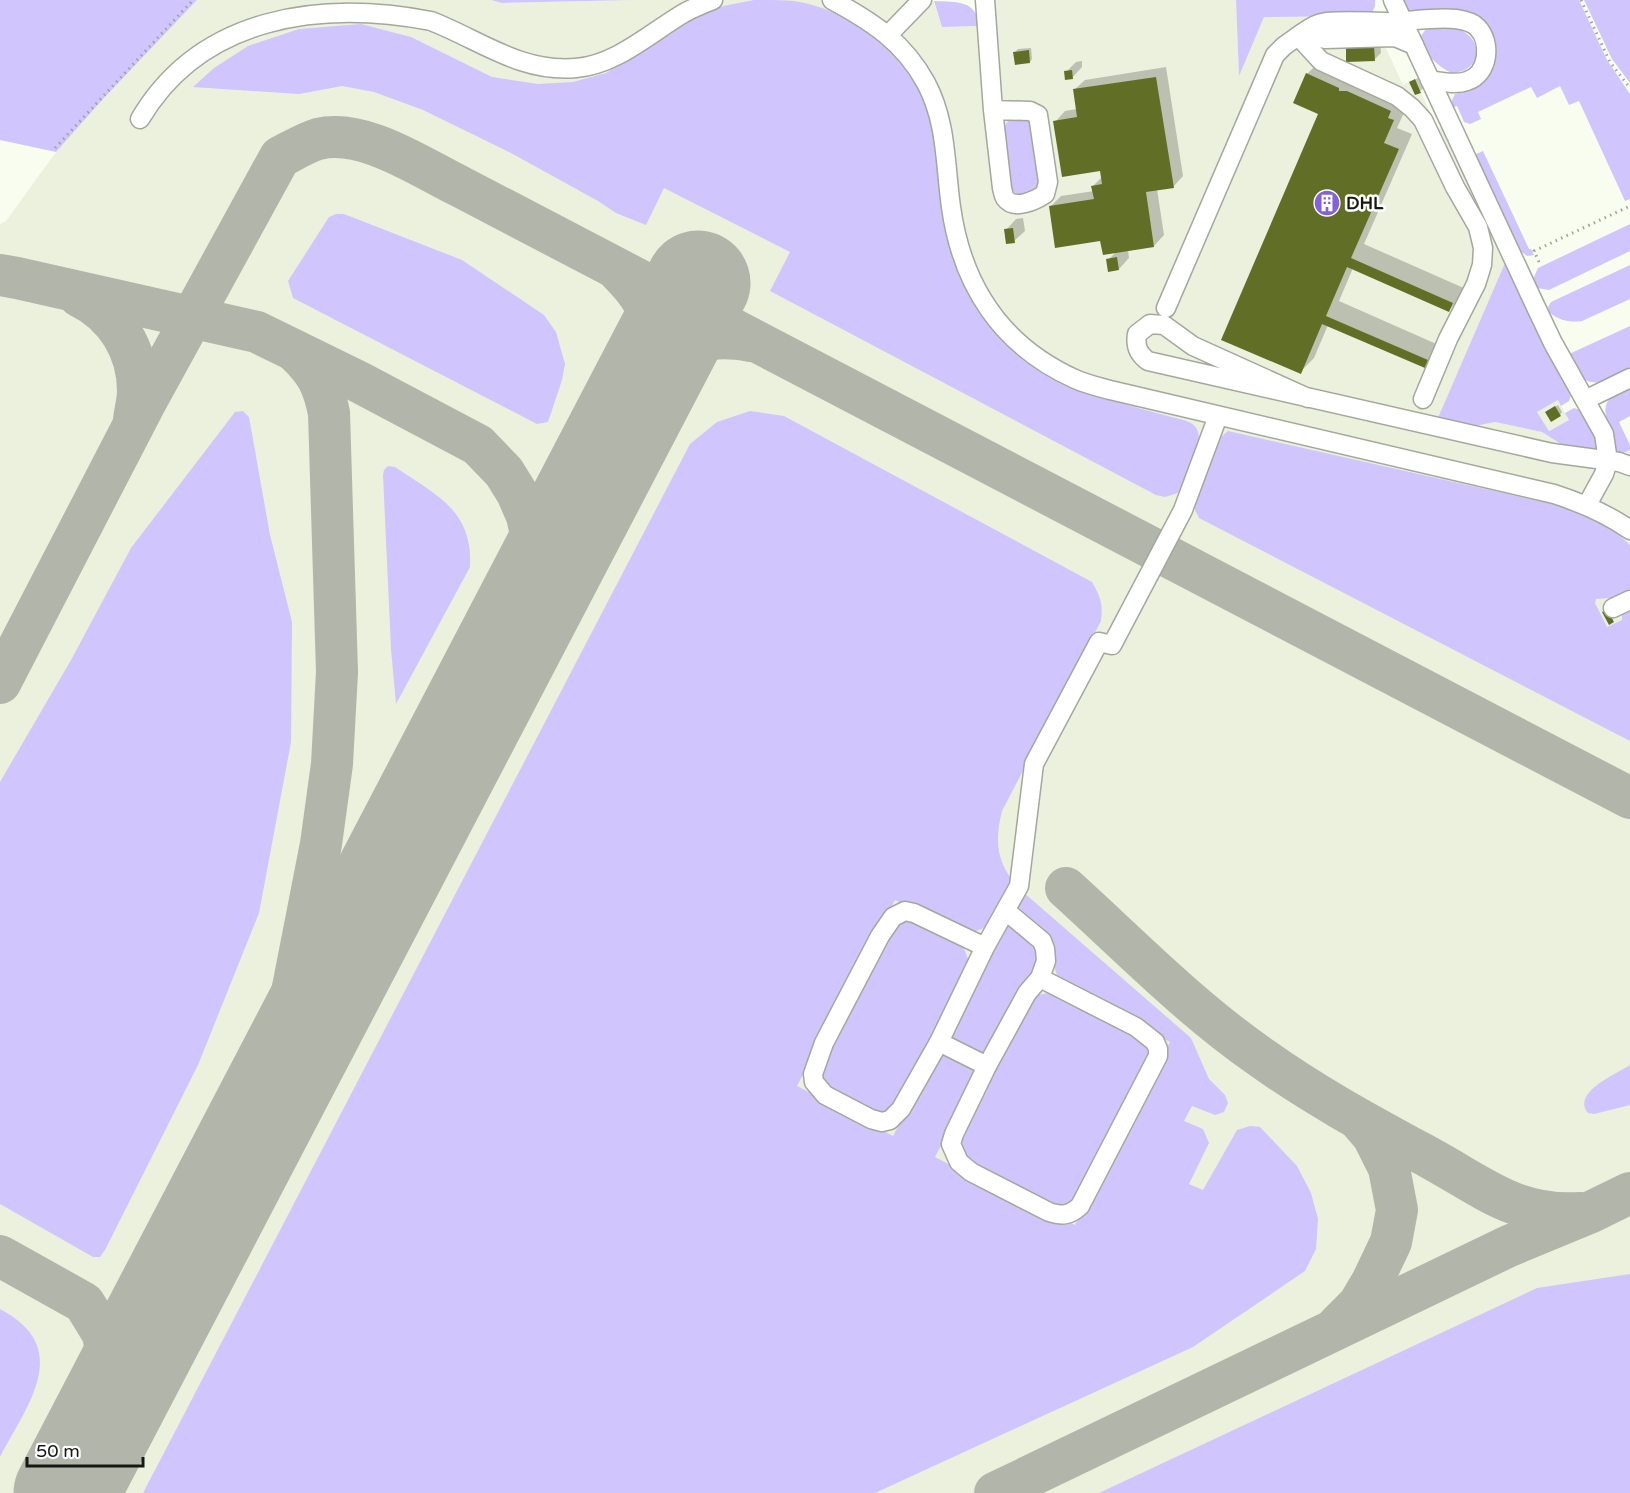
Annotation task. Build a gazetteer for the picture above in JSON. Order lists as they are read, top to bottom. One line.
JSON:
{"places":{"building":["DHL"]},"scale_bar":"50 m"}
